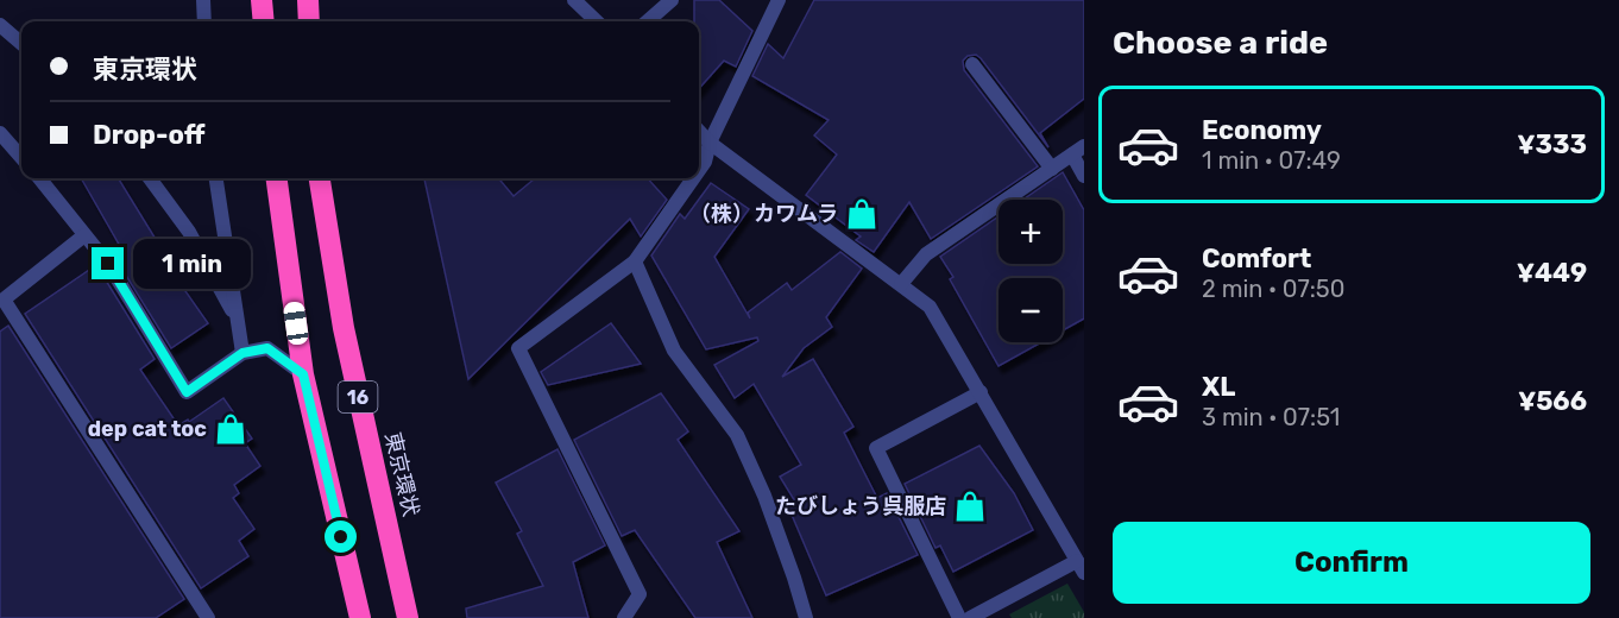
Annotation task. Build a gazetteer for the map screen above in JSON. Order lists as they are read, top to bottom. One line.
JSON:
{"streets":{"highway":["16","東京環状"]},"places":{"shop":["（株）カワムラ","dep cat toc","たびしょう呉服店"]},"page":{"heading":"Choose a ride","banner":["東京環状","Drop-off"],"list":[{"name":"Economy","note":"1 min · 07:49","value":"¥333"},{"name":"Comfort","note":"2 min · 07:50","value":"¥449"},{"name":"XL","note":"3 min · 07:51","value":"¥566"}],"map_buttons":["+","−"],"bubble":"1 min","buttons":"Confirm"}}
